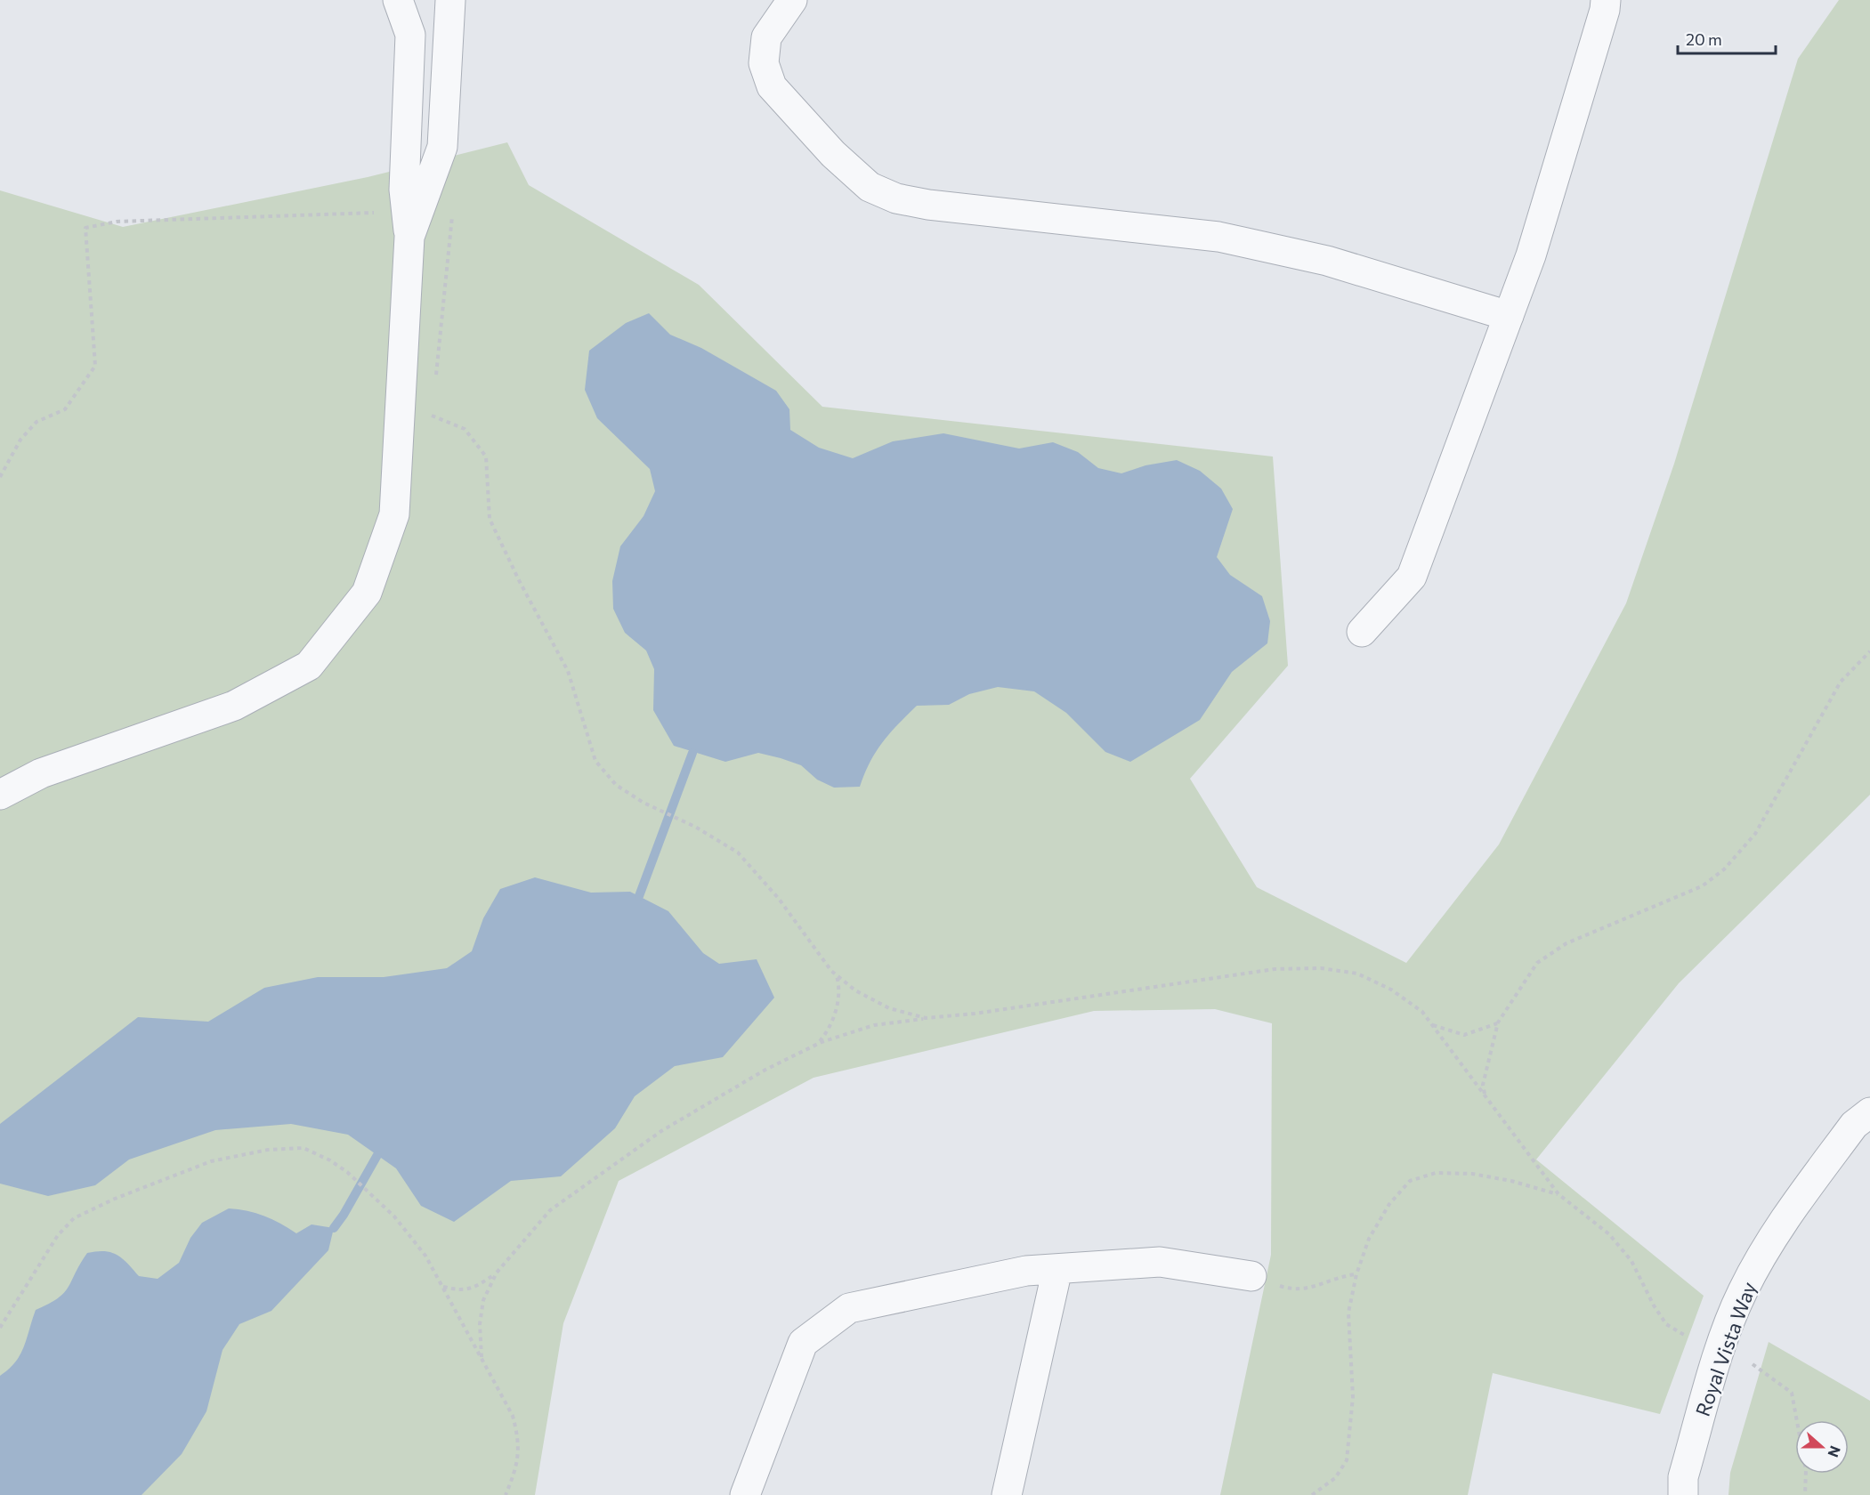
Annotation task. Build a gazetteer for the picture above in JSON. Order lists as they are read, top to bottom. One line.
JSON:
{"streets":{"street":["Royal Vista Way"]},"scale_bar":"20 m","north":"right"}
